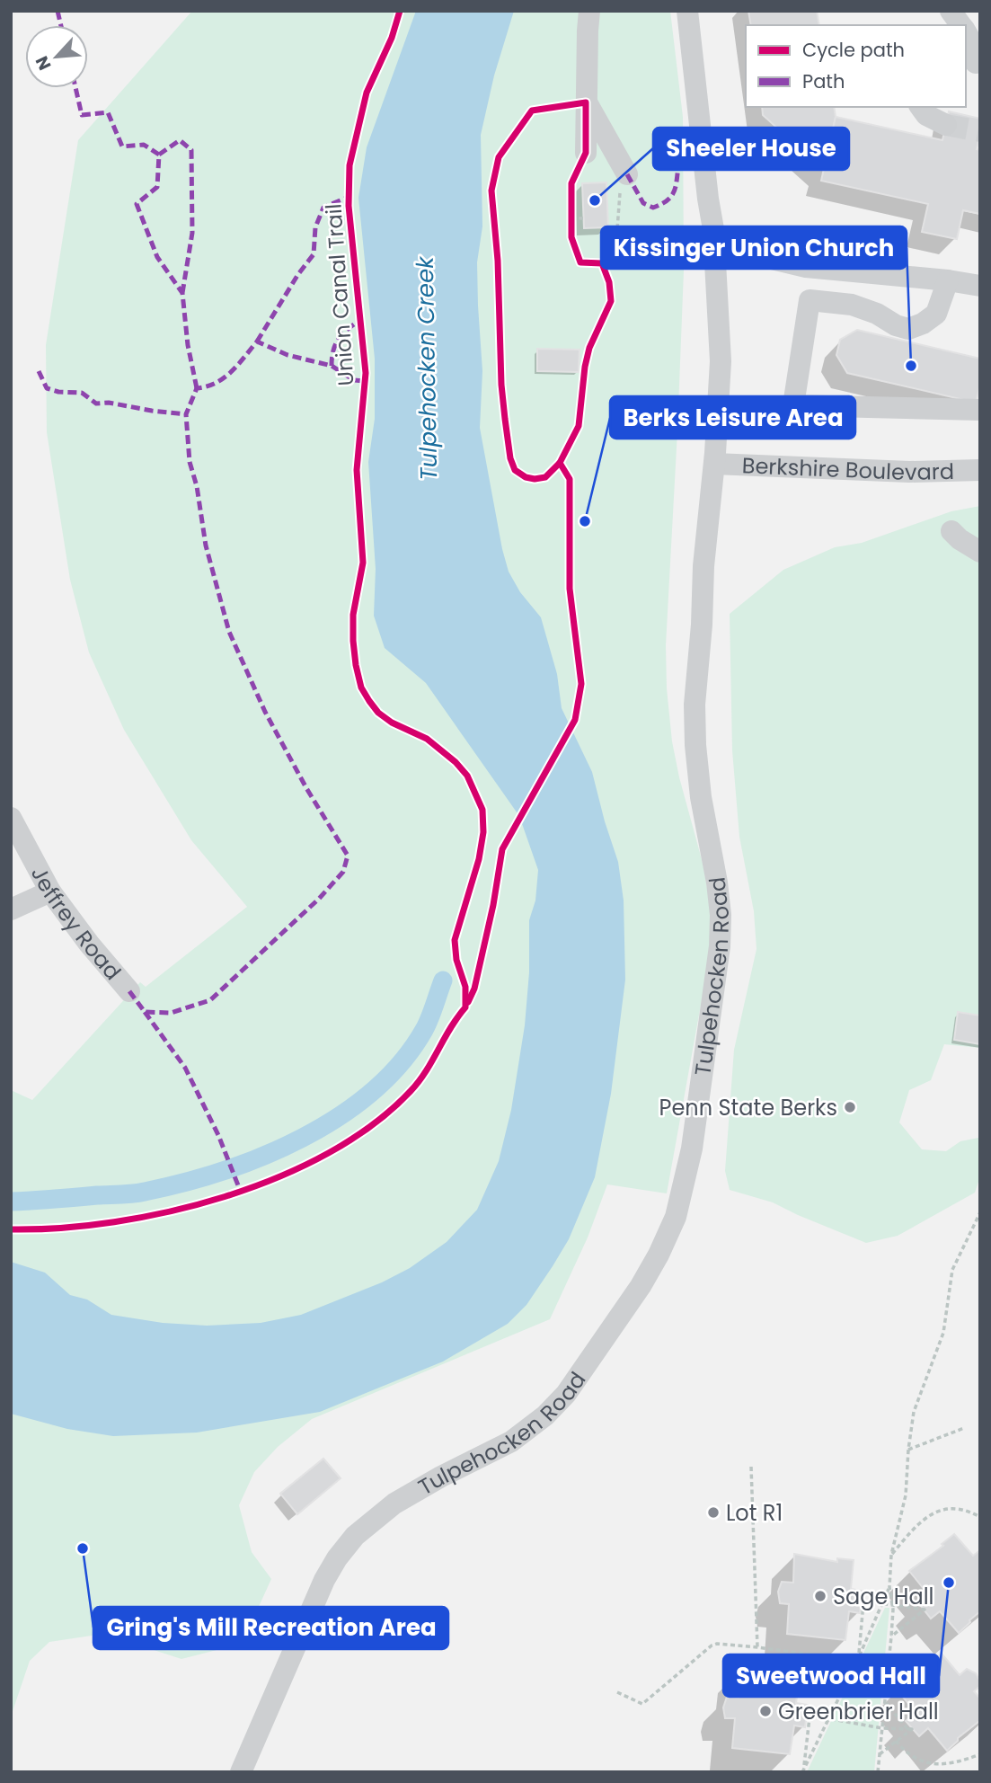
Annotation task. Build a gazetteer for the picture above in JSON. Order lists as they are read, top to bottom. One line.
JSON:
{"streets":{"street":["Berkshire Boulevard","Jeffrey Road","Tulpehocken Road"],"cycle path":["Union Canal Trail"]},"crossings":[["Berkshire Boulevard","Tulpehocken Road"]],"water":["Tulpehocken Creek"],"places":["Sheeler House","Kissinger Union Church","Berks Leisure Area","Penn State Berks","Lot R1","Gring's Mill Recreation Area","Sweetwood Hall","Sage Hall","Greenbrier Hall"],"legend":["Cycle path","Path"],"north":"bottom left"}
